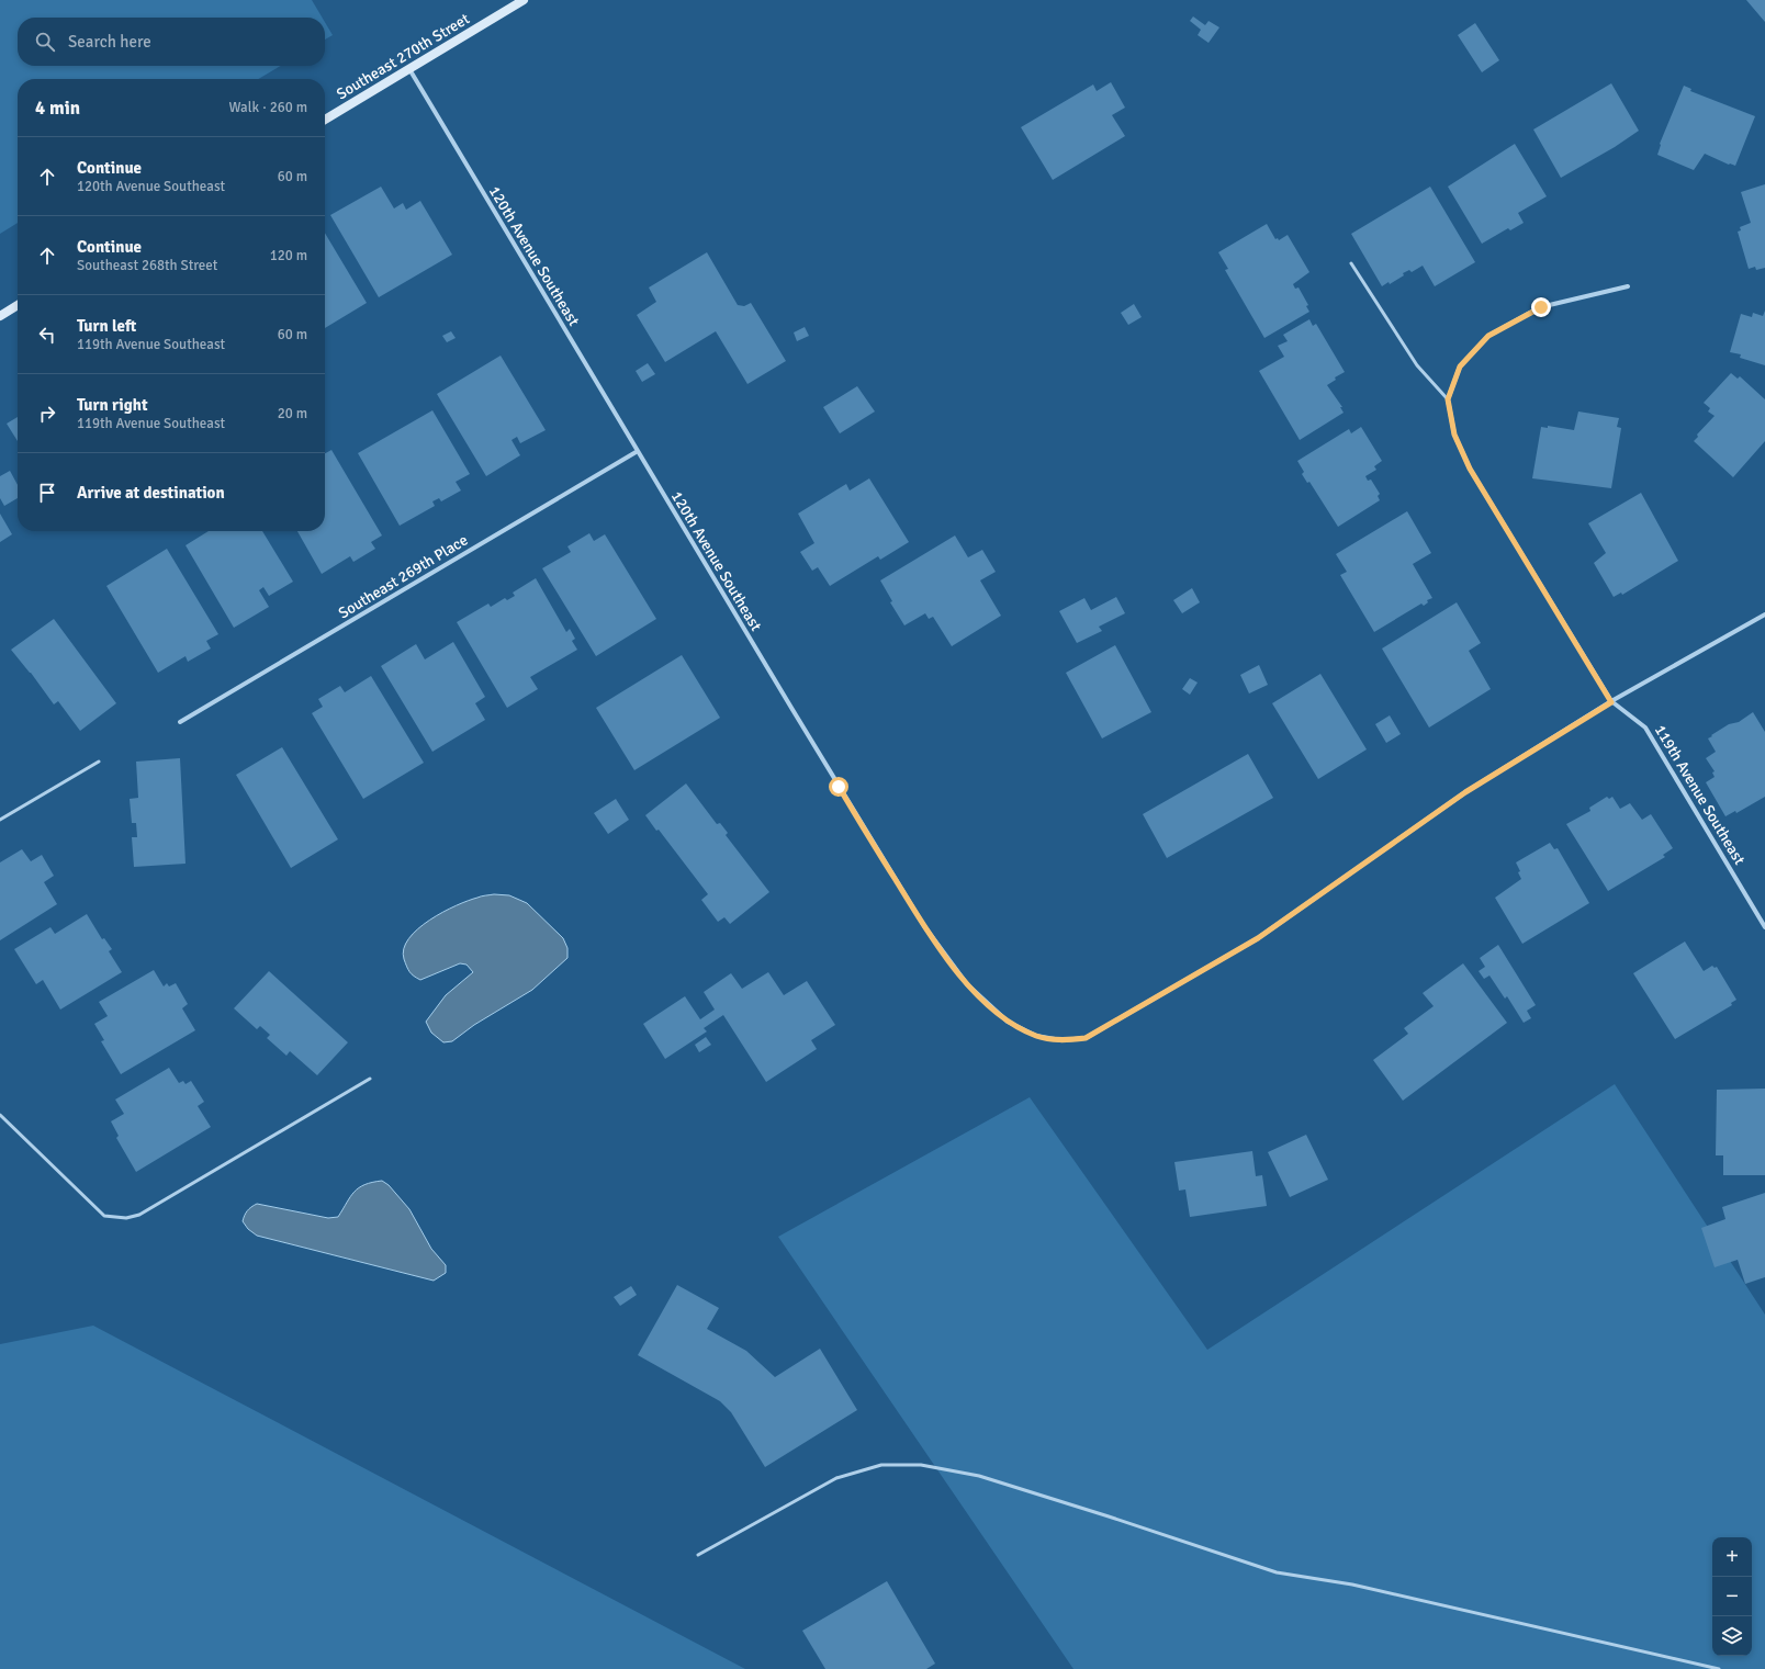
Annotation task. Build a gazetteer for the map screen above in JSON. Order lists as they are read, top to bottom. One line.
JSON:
{"streets":{"street":["Southeast 270th Street","120th Avenue Southeast","Southeast 269th Place","119th Avenue Southeast"]},"crossings":[["Southeast 270th Street","120th Avenue Southeast"],["120th Avenue Southeast","Southeast 269th Place"],["120th Avenue Southeast","119th Avenue Southeast"]],"page":{"search":"Search here","heading":["4 min","Walk · 260 m"],"list":[["Continue","120th Avenue Southeast","60 m"],["Continue","Southeast 268th Street","120 m"],["Turn left","119th Avenue Southeast","60 m"],["Turn right","119th Avenue Southeast","20 m"],"Arrive at destination"],"map_buttons":["+","−"]}}
